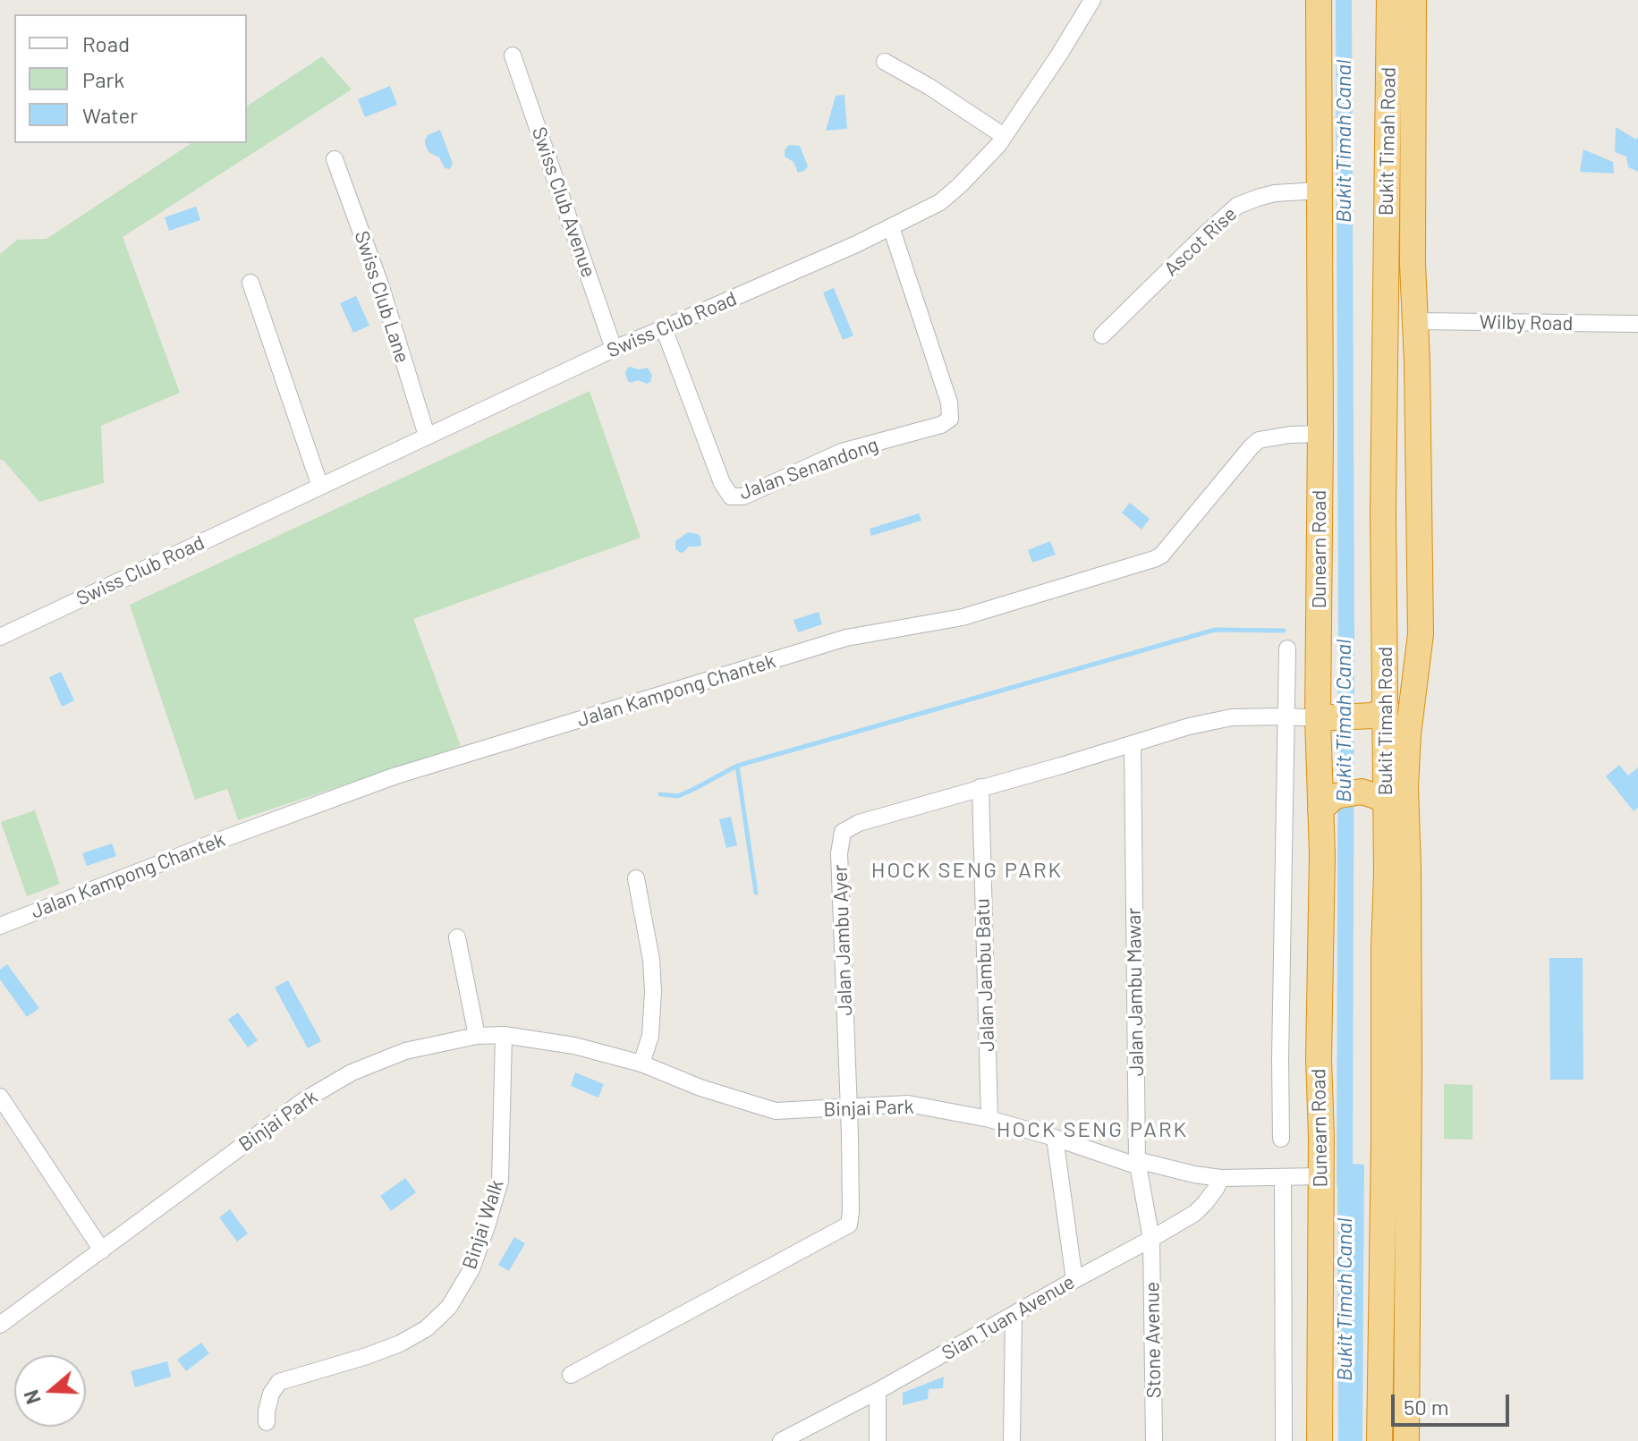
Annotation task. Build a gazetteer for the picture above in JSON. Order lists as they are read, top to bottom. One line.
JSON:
{"streets":{"highway":["Bukit Timah Road","Dunearn Road"],"street":["Swiss Club Avenue","Ascot Rise","Swiss Club Lane","Wilby Road","Swiss Club Road","Jalan Senandong","Jalan Kampong Chantek","Jalan Jambu Ayer","Jalan Jambu Batu","Jalan Jambu Mawar","Binjai Park","Binjai Walk","Sian Tuan Avenue","Stone Avenue"]},"crossings":[["Swiss Club Avenue","Swiss Club Road"],["Ascot Rise","Dunearn Road"],["Swiss Club Lane","Swiss Club Road"],["Swiss Club Road","Jalan Senandong"],["Dunearn Road","Jalan Kampong Chantek"],["Dunearn Road","Jalan Jambu Ayer"],["Dunearn Road","Binjai Park"],["Jalan Jambu Ayer","Jalan Jambu Batu"],["Jalan Jambu Ayer","Jalan Jambu Mawar"],["Jalan Jambu Ayer","Binjai Park"],["Jalan Jambu Batu","Binjai Park"],["Jalan Jambu Mawar","Binjai Park"],["Jalan Jambu Mawar","Sian Tuan Avenue"],["Jalan Jambu Mawar","Stone Avenue"],["Binjai Park","Binjai Walk"],["Binjai Park","Sian Tuan Avenue"],["Sian Tuan Avenue","Stone Avenue"]],"districts":["HOCK SENG PARK","HOCK SENG PARK"],"water":["Bukit Timah Canal"],"legend":["Road","Park","Water"],"scale_bar":"50 m","north":"left"}
